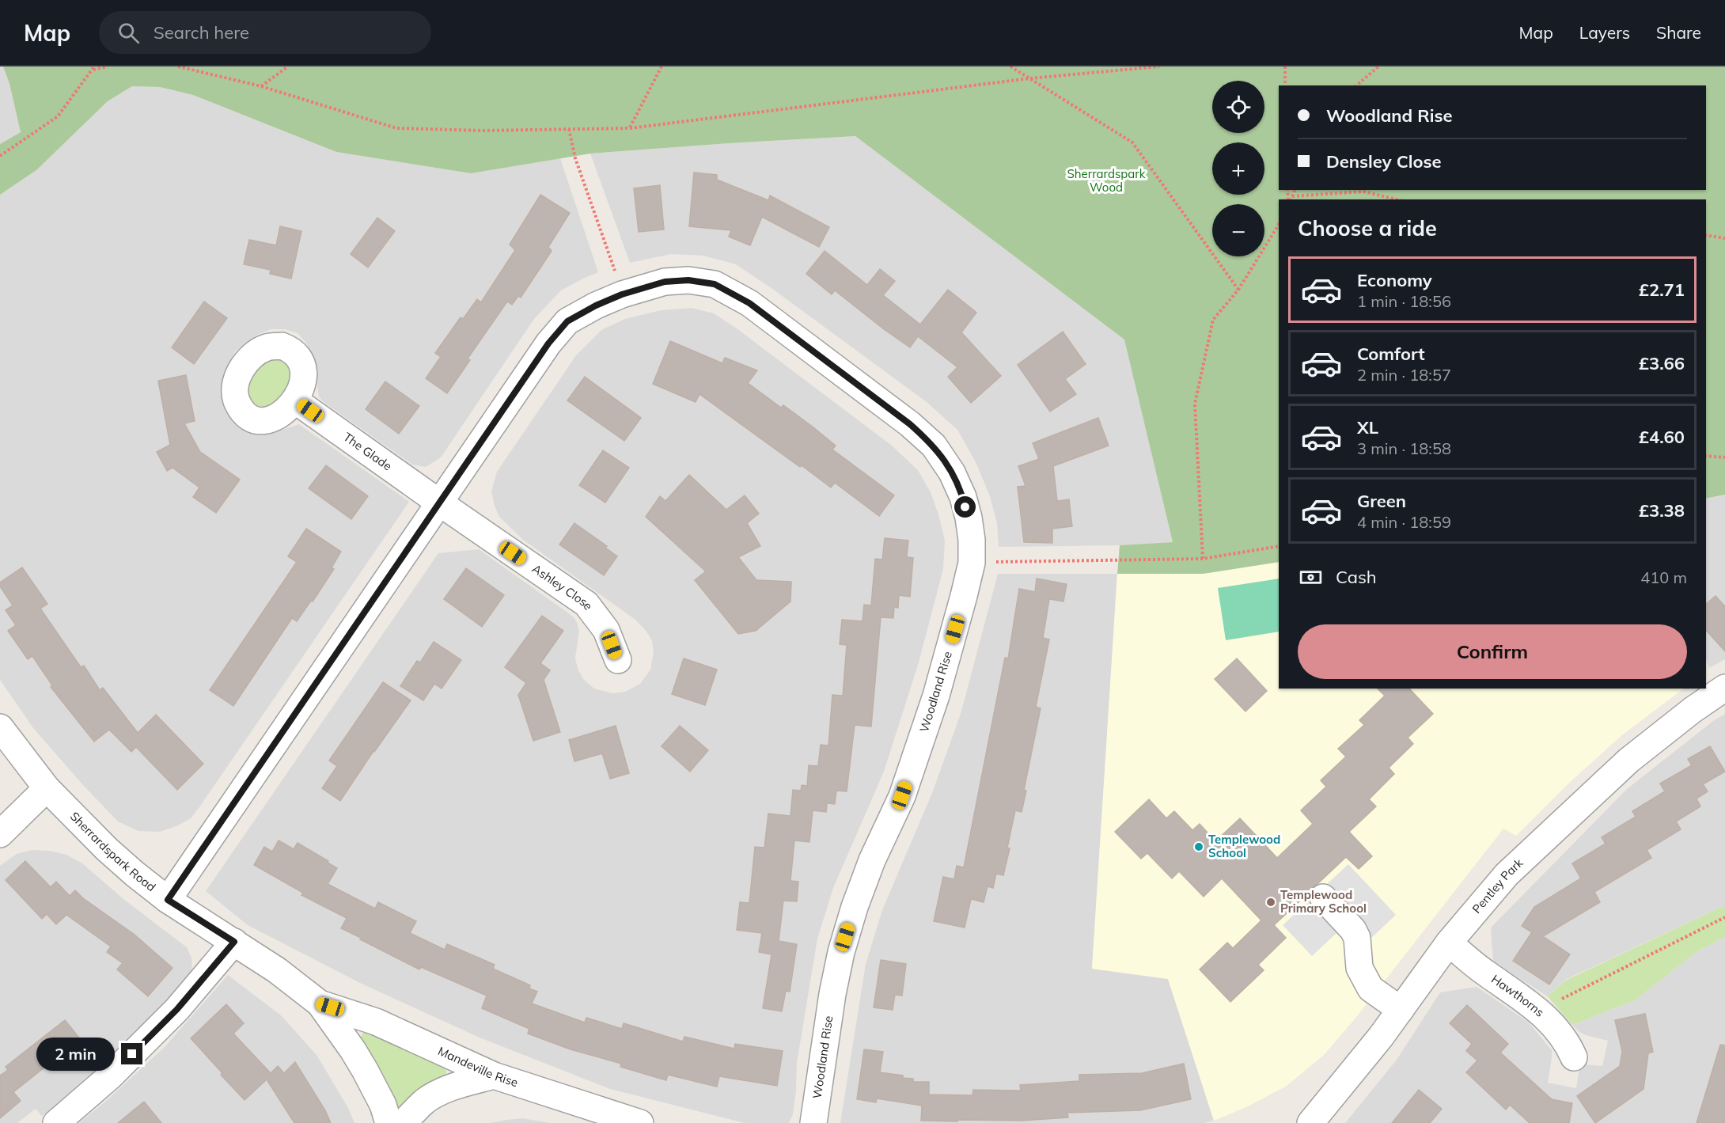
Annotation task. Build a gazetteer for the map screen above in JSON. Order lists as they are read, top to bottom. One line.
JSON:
{"streets":{"street":["The Glade","Ashley Close","Woodland Rise","Sherrardspark Road","Pentley Park","Hawthorns","Mandeville Rise"]},"crossings":[["The Glade","Ashley Close"],["The Glade","Woodland Rise"],["Ashley Close","Woodland Rise"],["Woodland Rise","Sherrardspark Road"],["Sherrardspark Road","Mandeville Rise"],["Pentley Park","Hawthorns"]],"parks":["Sherrardspark Wood"],"places":["Templewood School","Templewood Primary School"],"page":{"header":"Map","search":"Search here","nav":["Map","Layers","Share"],"map_buttons":["+","−"],"banner":["Woodland Rise","Densley Close"],"heading":"Choose a ride","list":[{"name":"Economy","note":"1 min · 18:56","value":"£2.71"},{"name":"Comfort","note":"2 min · 18:57","value":"£3.66"},{"name":"XL","note":"3 min · 18:58","value":"£4.60"},{"name":"Green","note":"4 min · 18:59","value":"£3.38"}],"pay":["Cash","410 m"],"buttons":"Confirm","bubble":"2 min"}}
